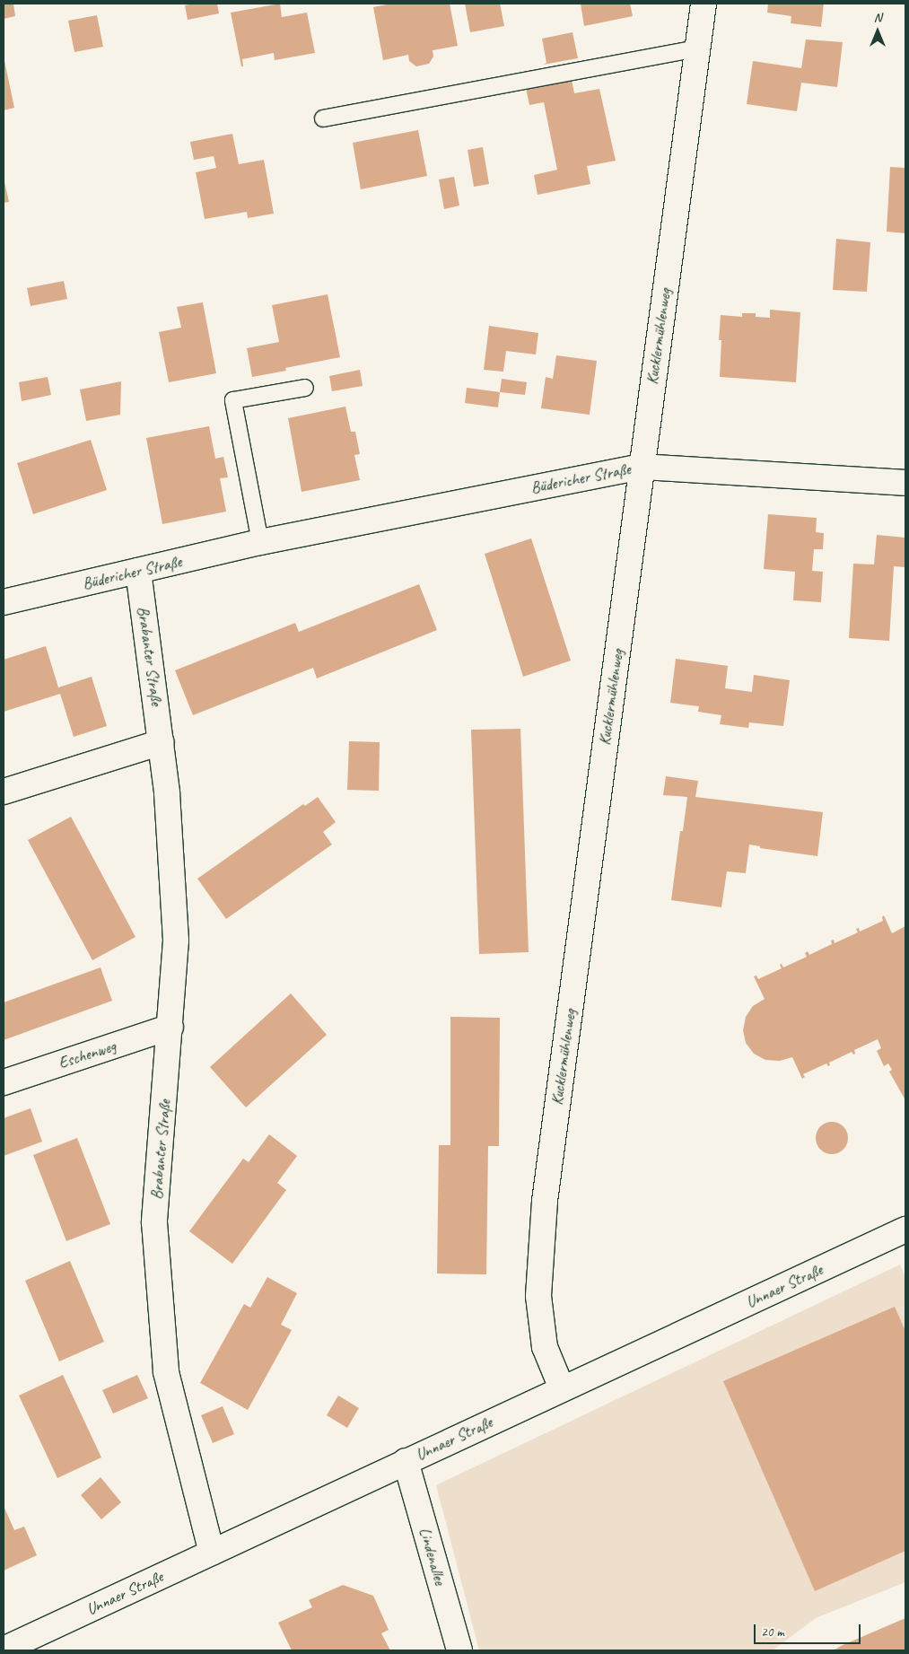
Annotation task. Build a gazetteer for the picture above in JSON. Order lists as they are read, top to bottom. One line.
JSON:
{"streets":{"street":["Kucklermühlenweg","Büdericher Straße","Brabanter Straße","Eschenweg","Unnaer Straße","Lindenallee"]},"crossings":[["Kucklermühlenweg","Büdericher Straße"],["Kucklermühlenweg","Unnaer Straße"],["Büdericher Straße","Brabanter Straße"],["Brabanter Straße","Eschenweg"],["Brabanter Straße","Unnaer Straße"],["Unnaer Straße","Lindenallee"]],"scale_bar":"20 m","north":"top"}
